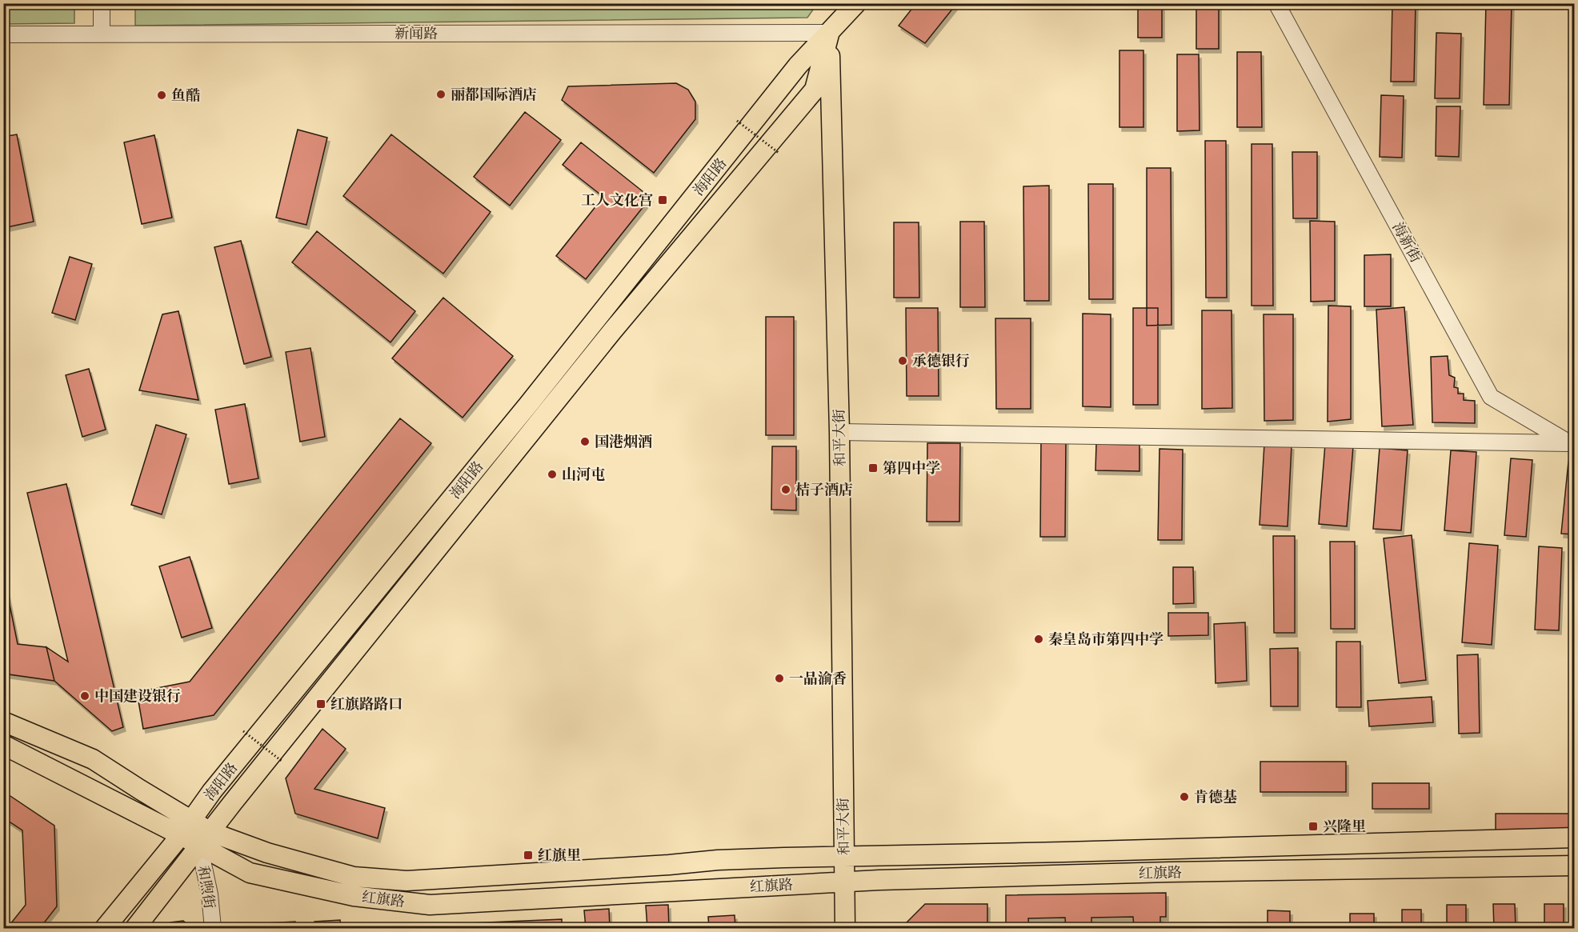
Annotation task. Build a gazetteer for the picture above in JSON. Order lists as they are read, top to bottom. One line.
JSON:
{"streets":{"main road":["海阳路","和平大街","红旗路"],"street":["新闻路","海新街","和煦街"]},"crossings":[["新闻路","海阳路"],["新闻路","和平大街"],["海阳路","和平大街"],["海阳路","红旗路"],["海阳路","和煦街"],["和平大街","红旗路"],["红旗路","和煦街"]],"places":{"other":["丽都国际酒店","鱼酷","承德银行","国港烟酒","山河屯","桔子酒店","秦皇岛市第四中学","一品渝香","中国建设银行","肯德基"],"transit":["工人文化宫","第四中学","红旗路路口","兴隆里","红旗里"]}}
